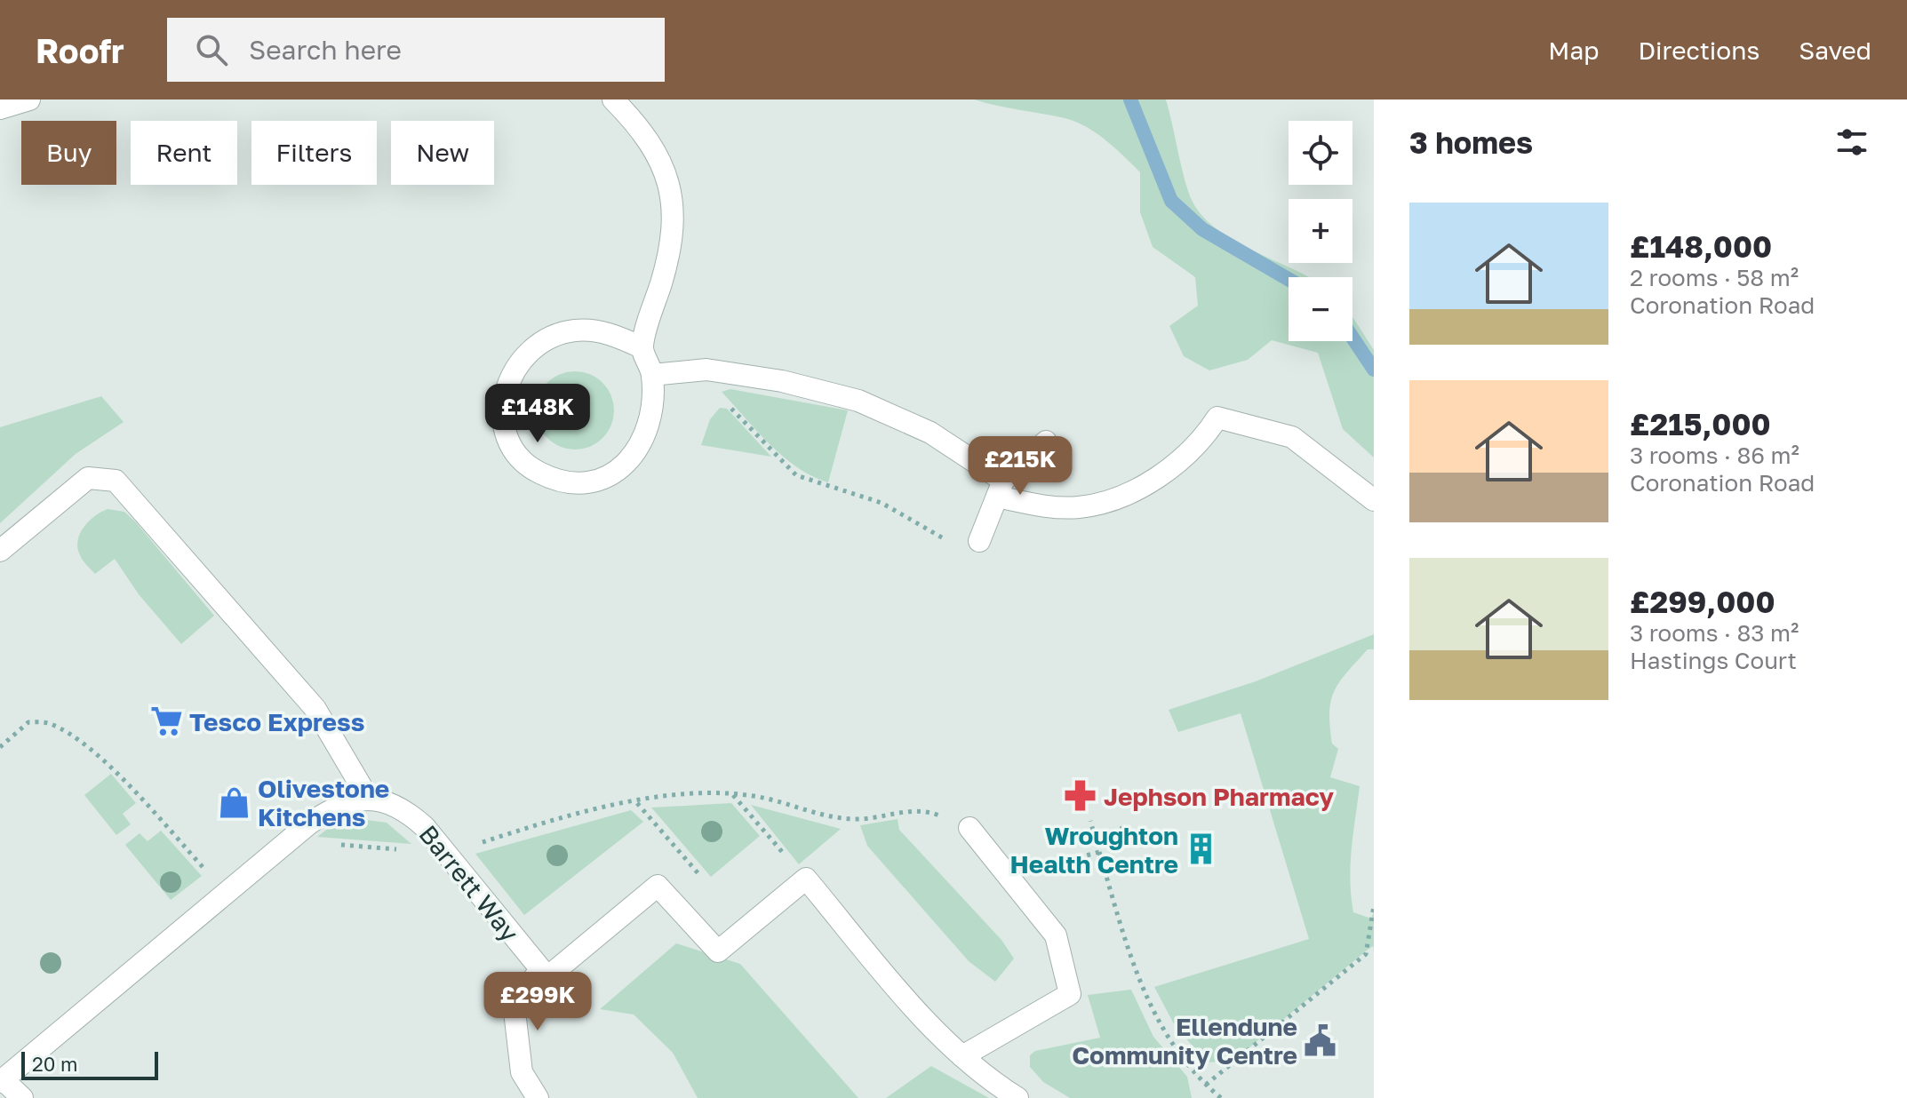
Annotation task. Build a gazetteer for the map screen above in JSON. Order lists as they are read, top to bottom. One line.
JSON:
{"streets":{"street":["Barrett Way"]},"places":{"supermarket":["Tesco Express"],"pharmacy":["Jephson Pharmacy"],"shop":["Olivestone Kitchens"],"building":["Wroughton Health Centre"],"public building":["Ellendune Community Centre"]},"scale_bar":"20 m","page":{"header":"Roofr","search":"Search here","nav":["Map","Directions","Saved"],"heading":"3 homes","map_buttons":["+","−"],"chip":["Buy","Rent","Filters","New"],"list":[{"name":"£148,000","note":"2 rooms · 58 m² · Coronation Road"},{"name":"£215,000","note":"3 rooms · 86 m² · Coronation Road"},{"name":"£299,000","note":"3 rooms · 83 m² · Hastings Court"}],"price":["£148K","£215K","£299K"],"scale":"20 m"}}
